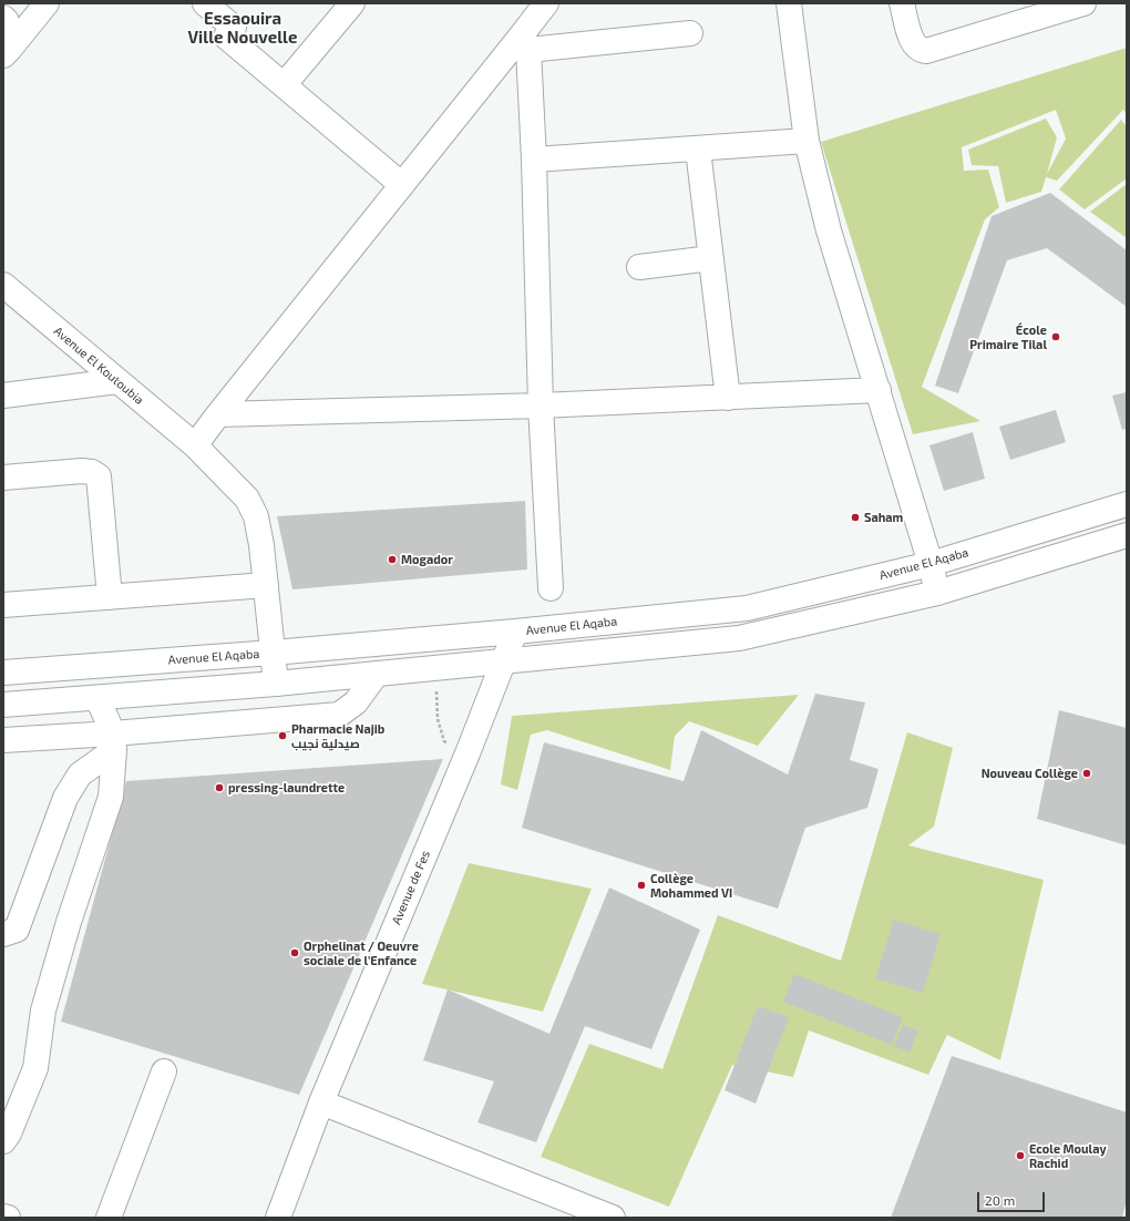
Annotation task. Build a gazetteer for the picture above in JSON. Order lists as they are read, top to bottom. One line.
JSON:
{"streets":{"street":["Avenue El Koutoubia","Avenue El Aqaba","Avenue de Fes"]},"crossings":[["Avenue El Koutoubia","Avenue El Aqaba"],["Avenue El Aqaba","Avenue de Fes"]],"districts":["Essaouira Ville Nouvelle"],"places":["École Primaire Tilal","Saham","Mogador","Pharmacie Najib صيدلية نجيب","Nouveau Collège","pressing-laundrette","Collège Mohammed VI","Orphelinat / Oeuvre sociale de l'Enfance","Ecole Moulay Rachid"],"scale_bar":"20 m"}
